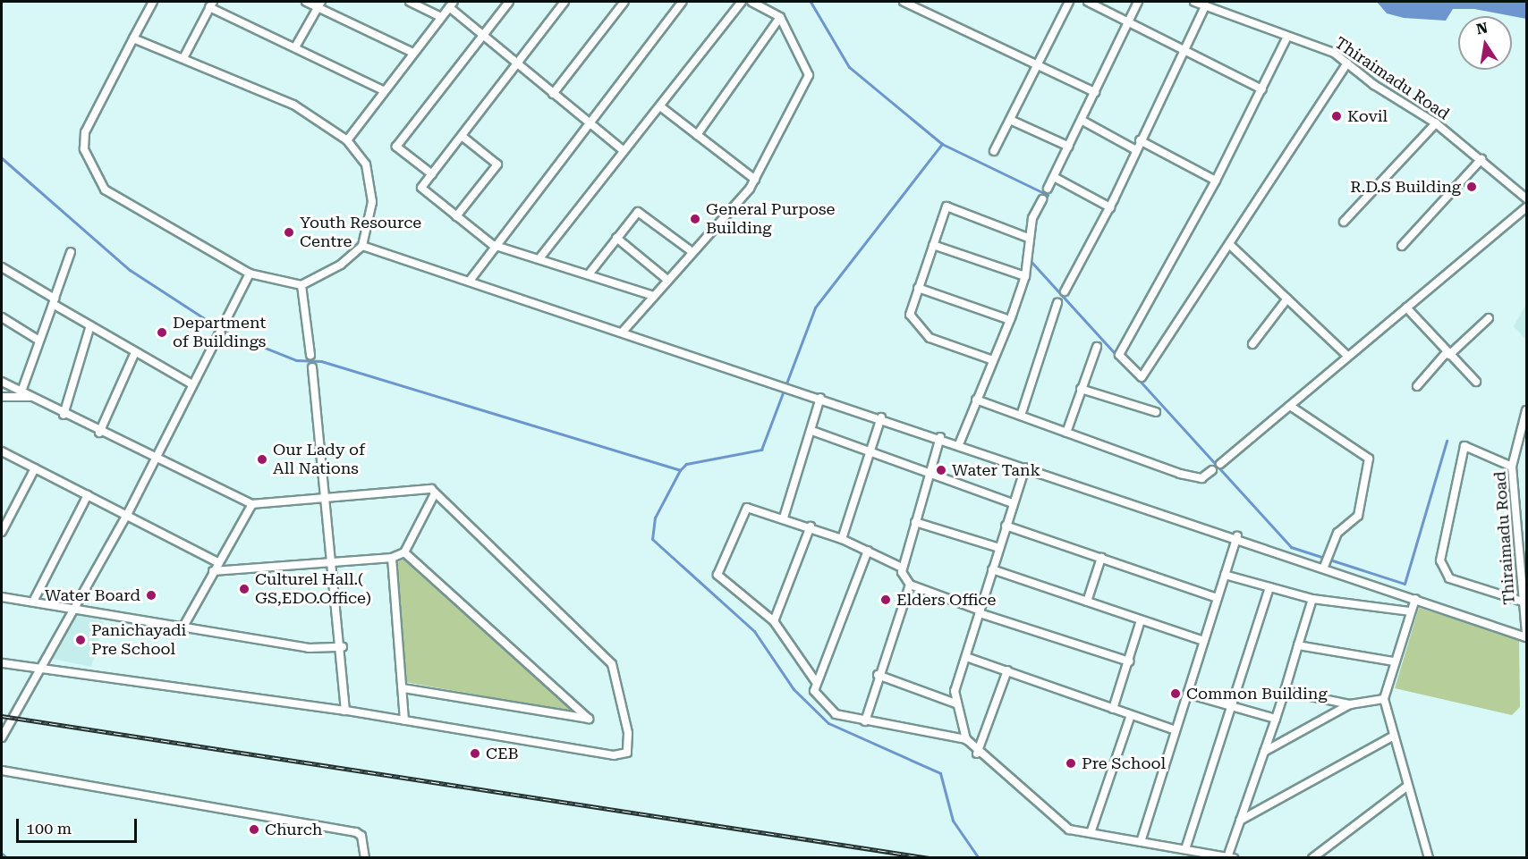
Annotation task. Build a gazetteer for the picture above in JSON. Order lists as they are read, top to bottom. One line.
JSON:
{"streets":{"street":["Thiraimadu Road"]},"places":["Kovil","R.D.S Building","General Purpose Building","Youth Resource Centre","Department of Buildings","Our Lady of All Nations","Water Tank","Culturel Hall.( GS,EDO.Office)","Water Board","Elders Office","Panichayadi Pre School","Common Building","CEB","Pre School","Church"],"scale_bar":"100 m","north":"top"}
